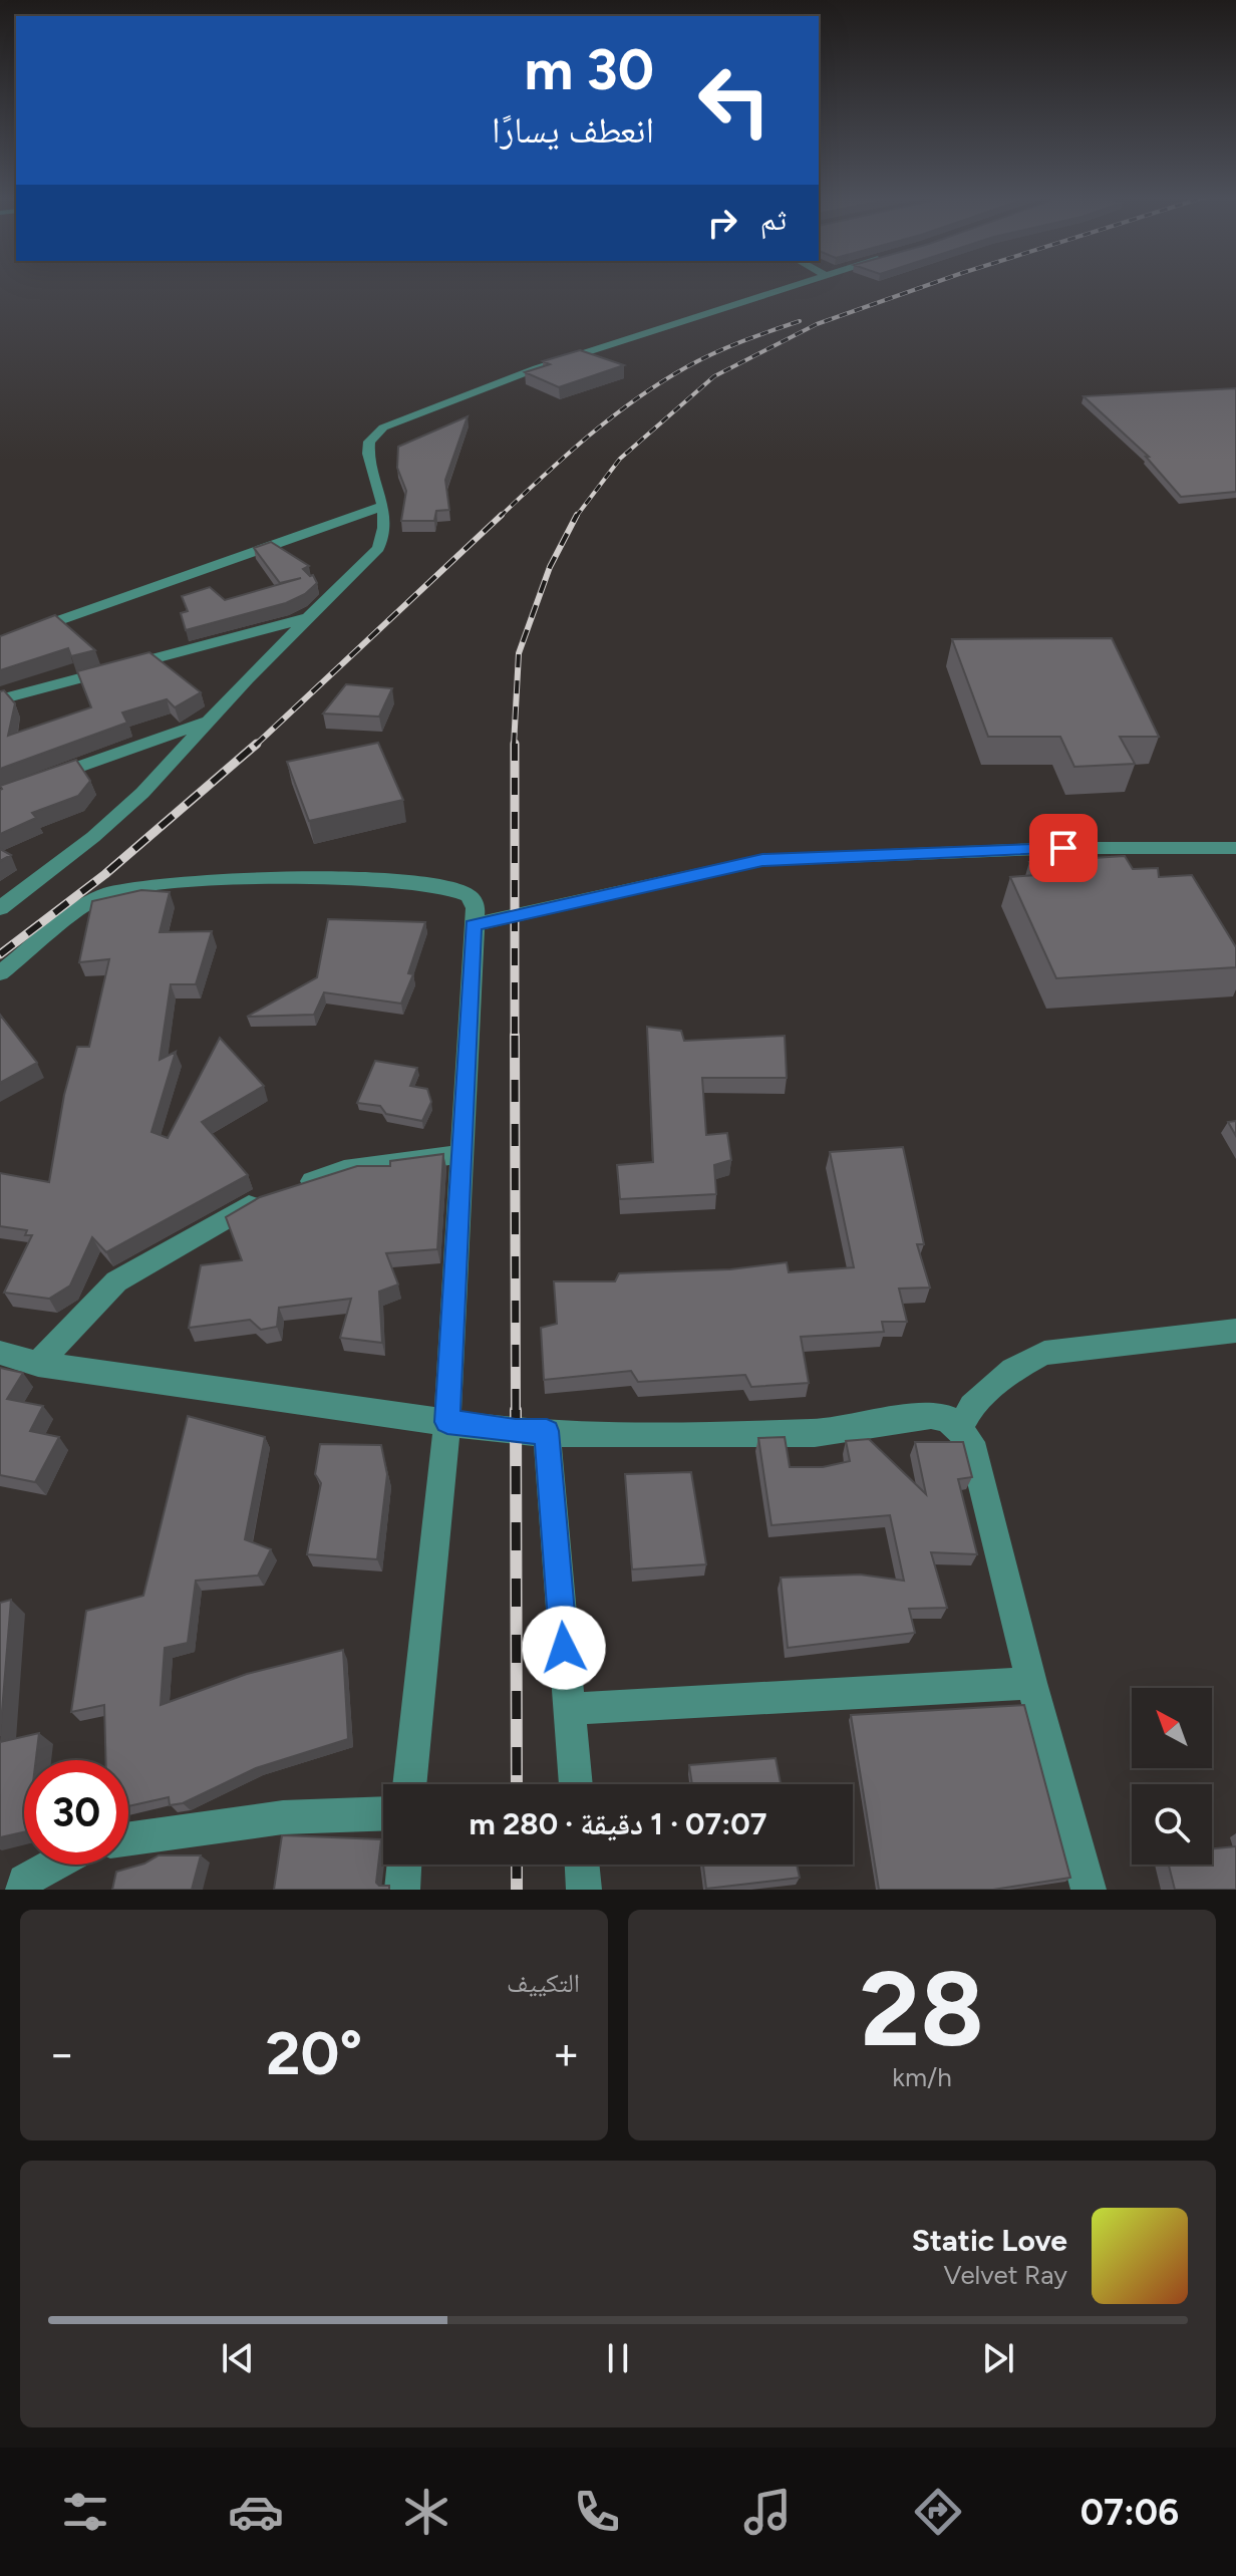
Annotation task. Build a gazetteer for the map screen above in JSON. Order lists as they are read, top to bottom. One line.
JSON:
{"north":"top left","page":{"turn":["30 m","انعطف يسارًا"],"then":"ثم","limit":"30","trip":"07:07 · 1 دقيقة · 280 m","tile":[["28","km/h"],"التكييف"],"heat":["−","20°","+"],"song":["Static Love","Velvet Ray"],"tabs":"07:06"}}
